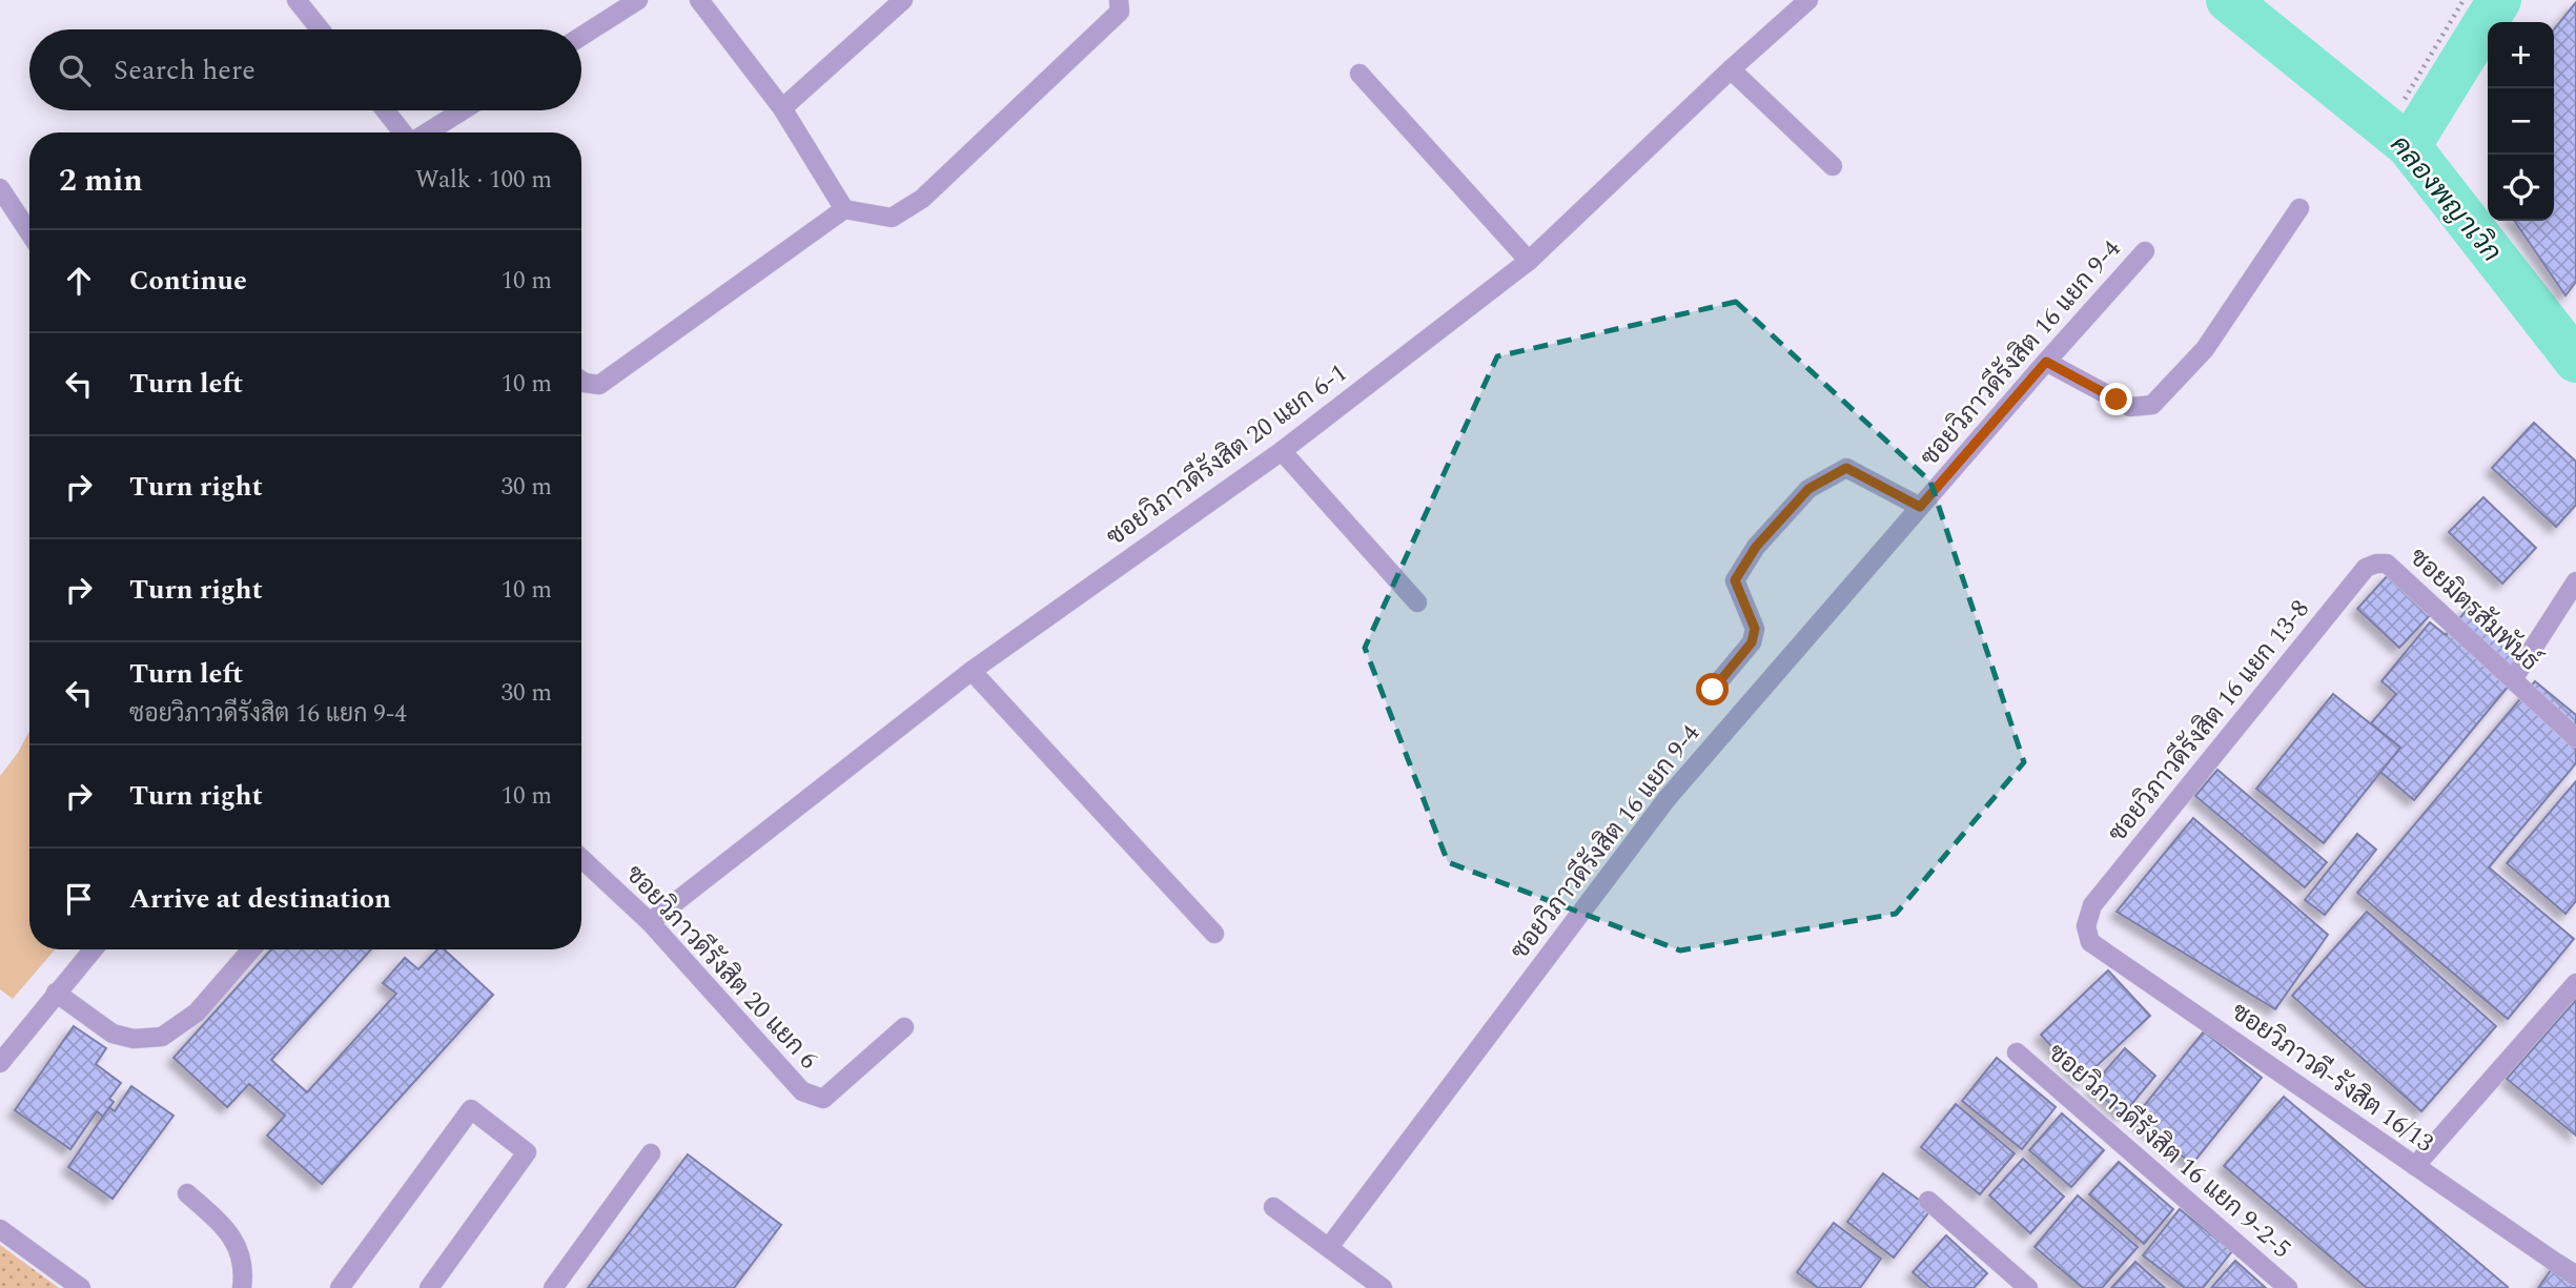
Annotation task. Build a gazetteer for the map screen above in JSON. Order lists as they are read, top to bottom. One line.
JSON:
{"streets":{"street":["ซอยวิภาวดีรังสิต 16 แยก 9-4","ซอยวิภาวดีรังสิต 20 แยก 6-1","ซอยมิตรสัมพันธ์","ซอยวิภาวดีรังสิต 16 แยก 13-8","ซอยวิภาวดีรังสิต 20 แยก 6","ซอยวิภาวดี-รังสิต 16/13","ซอยวิภาวดีรังสิต 16 แยก 9-2-5"]},"crossings":[["ซอยวิภาวดีรังสิต 20 แยก 6-1","ซอยวิภาวดีรังสิต 20 แยก 6"],["ซอยมิตรสัมพันธ์","ซอยวิภาวดีรังสิต 16 แยก 13-8"],["ซอยวิภาวดีรังสิต 16 แยก 13-8","ซอยวิภาวดี-รังสิต 16/13"]],"water":["คลองพญาเวิก"],"page":{"map_buttons":["+","−"],"search":"Search here","heading":["2 min","Walk · 100 m"],"list":[["Continue","10 m"],["Turn left","10 m"],["Turn right","30 m"],["Turn right","10 m"],["Turn left","ซอยวิภาวดีรังสิต 16 แยก 9-4","30 m"],["Turn right","10 m"],"Arrive at destination"]}}
